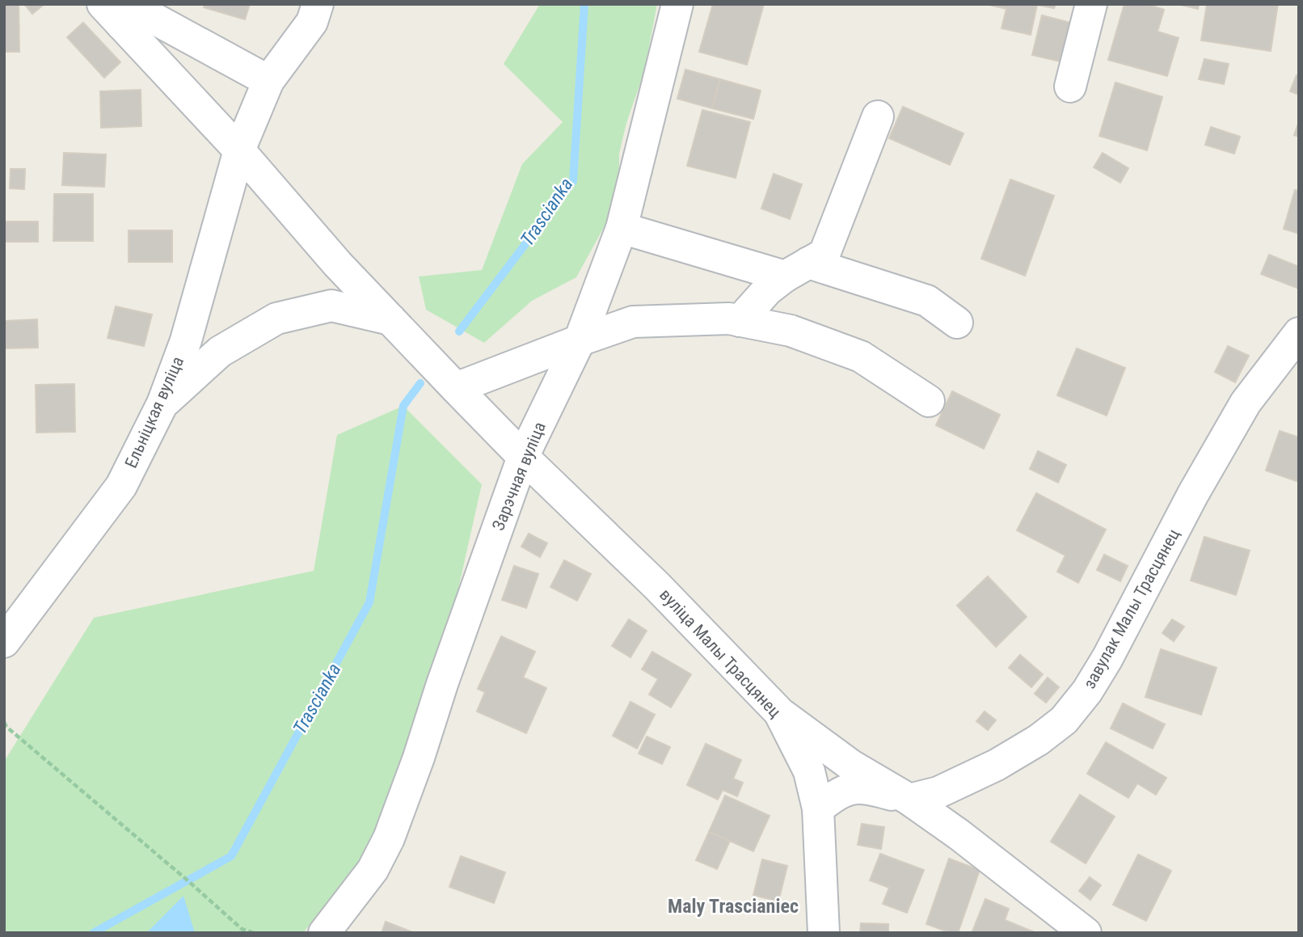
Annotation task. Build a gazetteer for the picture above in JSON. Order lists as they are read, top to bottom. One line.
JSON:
{"streets":{"street":["Ельніцкая вуліца","Зарэчная вуліца","завулак Малы Трасцянец","вуліца Малы Трасцянец"]},"crossings":[["Зарэчная вуліца","вуліца Малы Трасцянец"]],"districts":["Maly Trascianiec"],"water":["Trascianka"]}
